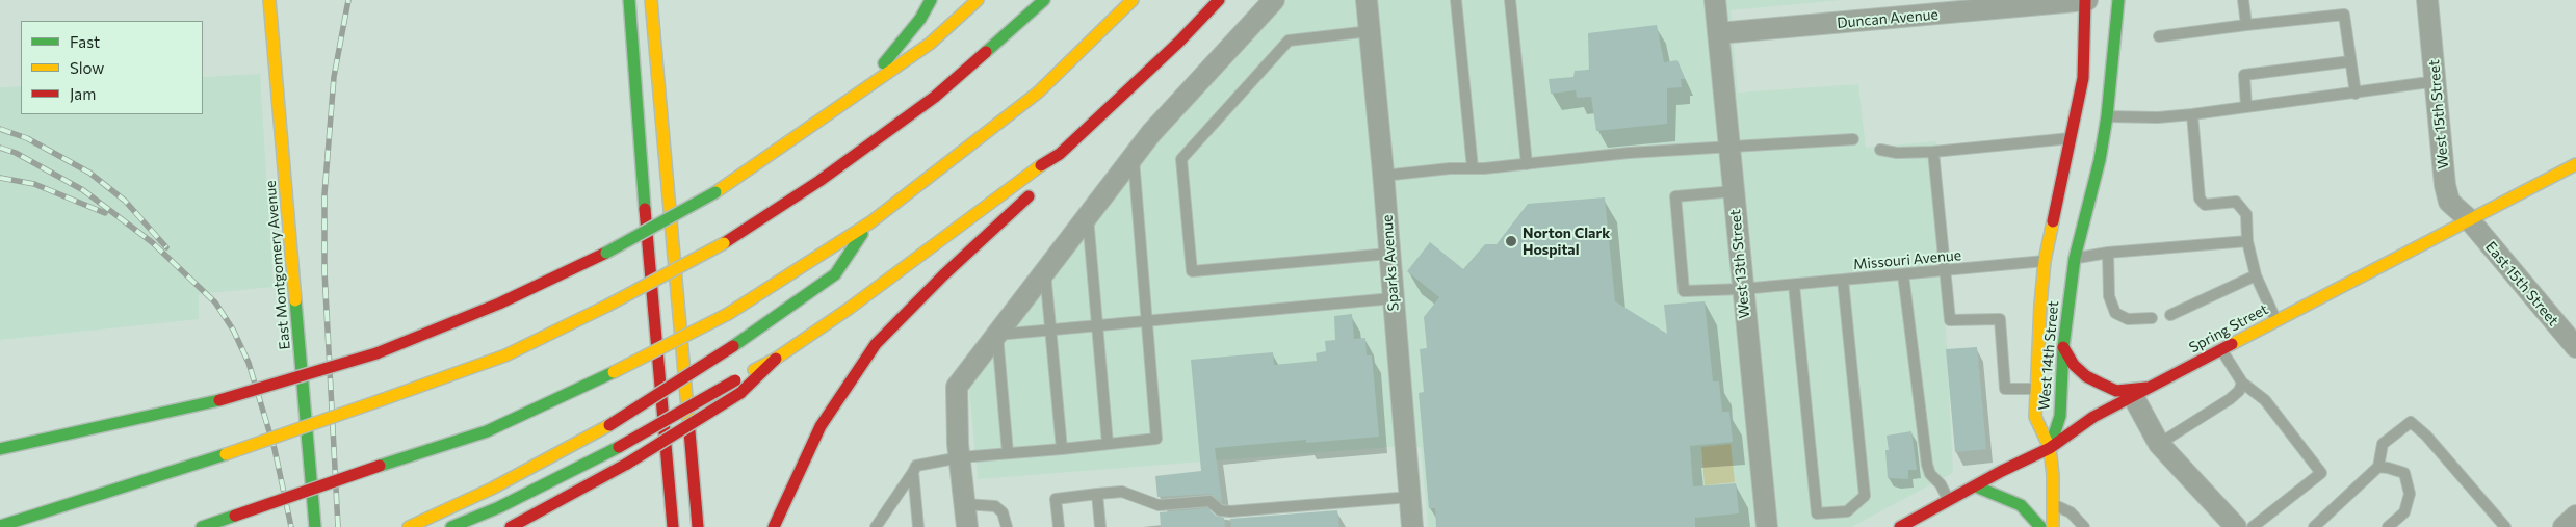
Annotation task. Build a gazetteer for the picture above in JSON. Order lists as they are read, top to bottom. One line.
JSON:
{"streets":{"main road":["East Montgomery Avenue","Spring Street","West 14th Street"],"street":["Duncan Avenue","West 15th Street","Sparks Avenue","West 13th Street","East 15th Street"],"lane":["Missouri Avenue"]},"crossings":[["Duncan Avenue","West 13th Street"],["Duncan Avenue","West 14th Street"],["West 15th Street","East 15th Street"],["West 15th Street","Spring Street"],["Missouri Avenue","West 13th Street"],["Missouri Avenue","West 14th Street"],["East 15th Street","Spring Street"],["Spring Street","West 14th Street"]],"places":["Norton Clark Hospital"],"legend":["Fast","Slow","Jam"]}
